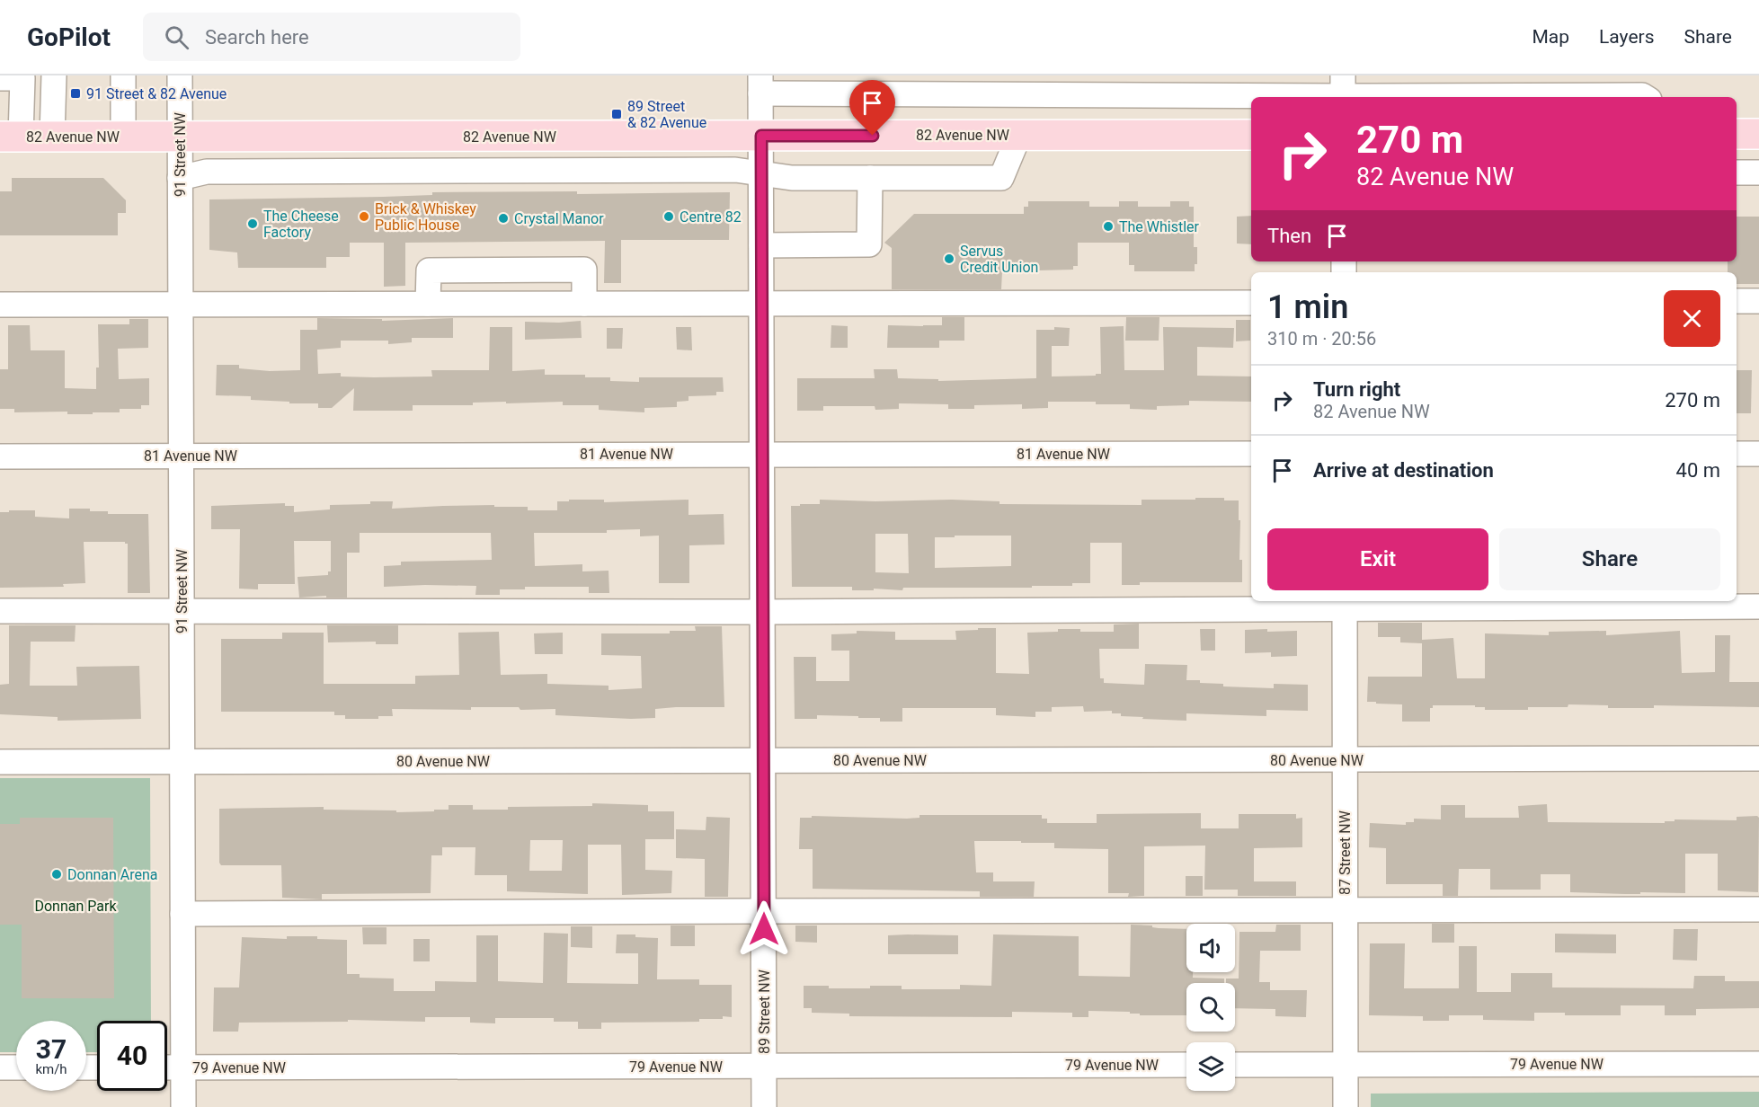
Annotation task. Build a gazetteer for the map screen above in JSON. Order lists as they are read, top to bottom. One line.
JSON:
{"streets":{"main road":["82 Avenue NW"],"street":["91 Street NW","81 Avenue NW","80 Avenue NW","87 Street NW","89 Street NW","79 Avenue NW"]},"crossings":[["82 Avenue NW","91 Street NW"],["82 Avenue NW","89 Street NW"],["91 Street NW","81 Avenue NW"],["91 Street NW","80 Avenue NW"],["91 Street NW","79 Avenue NW"],["81 Avenue NW","89 Street NW"],["80 Avenue NW","87 Street NW"],["80 Avenue NW","89 Street NW"],["87 Street NW","79 Avenue NW"],["89 Street NW","79 Avenue NW"]],"parks":["Donnan Park"],"places":{"transit":["91 Street & 82 Avenue","89 Street & 82 Avenue"],"other":["Brick & Whiskey Public House","Centre 82","Crystal Manor","The Cheese Factory","The Whistler","Servus Credit Union","Donnan Arena"]},"page":{"header":"GoPilot","search":"Search here","nav":["Map","Layers","Share"],"turn":["270 m","82 Avenue NW"],"then":"Then","heading":["1 min","310 m · 20:56"],"list":[{"name":"Turn right","note":"82 Avenue NW","value":"270 m"},{"name":"Arrive at destination","value":"40 m"}],"buttons":["Exit","Share"],"speed":"37 km/h","limit":"40"}}
